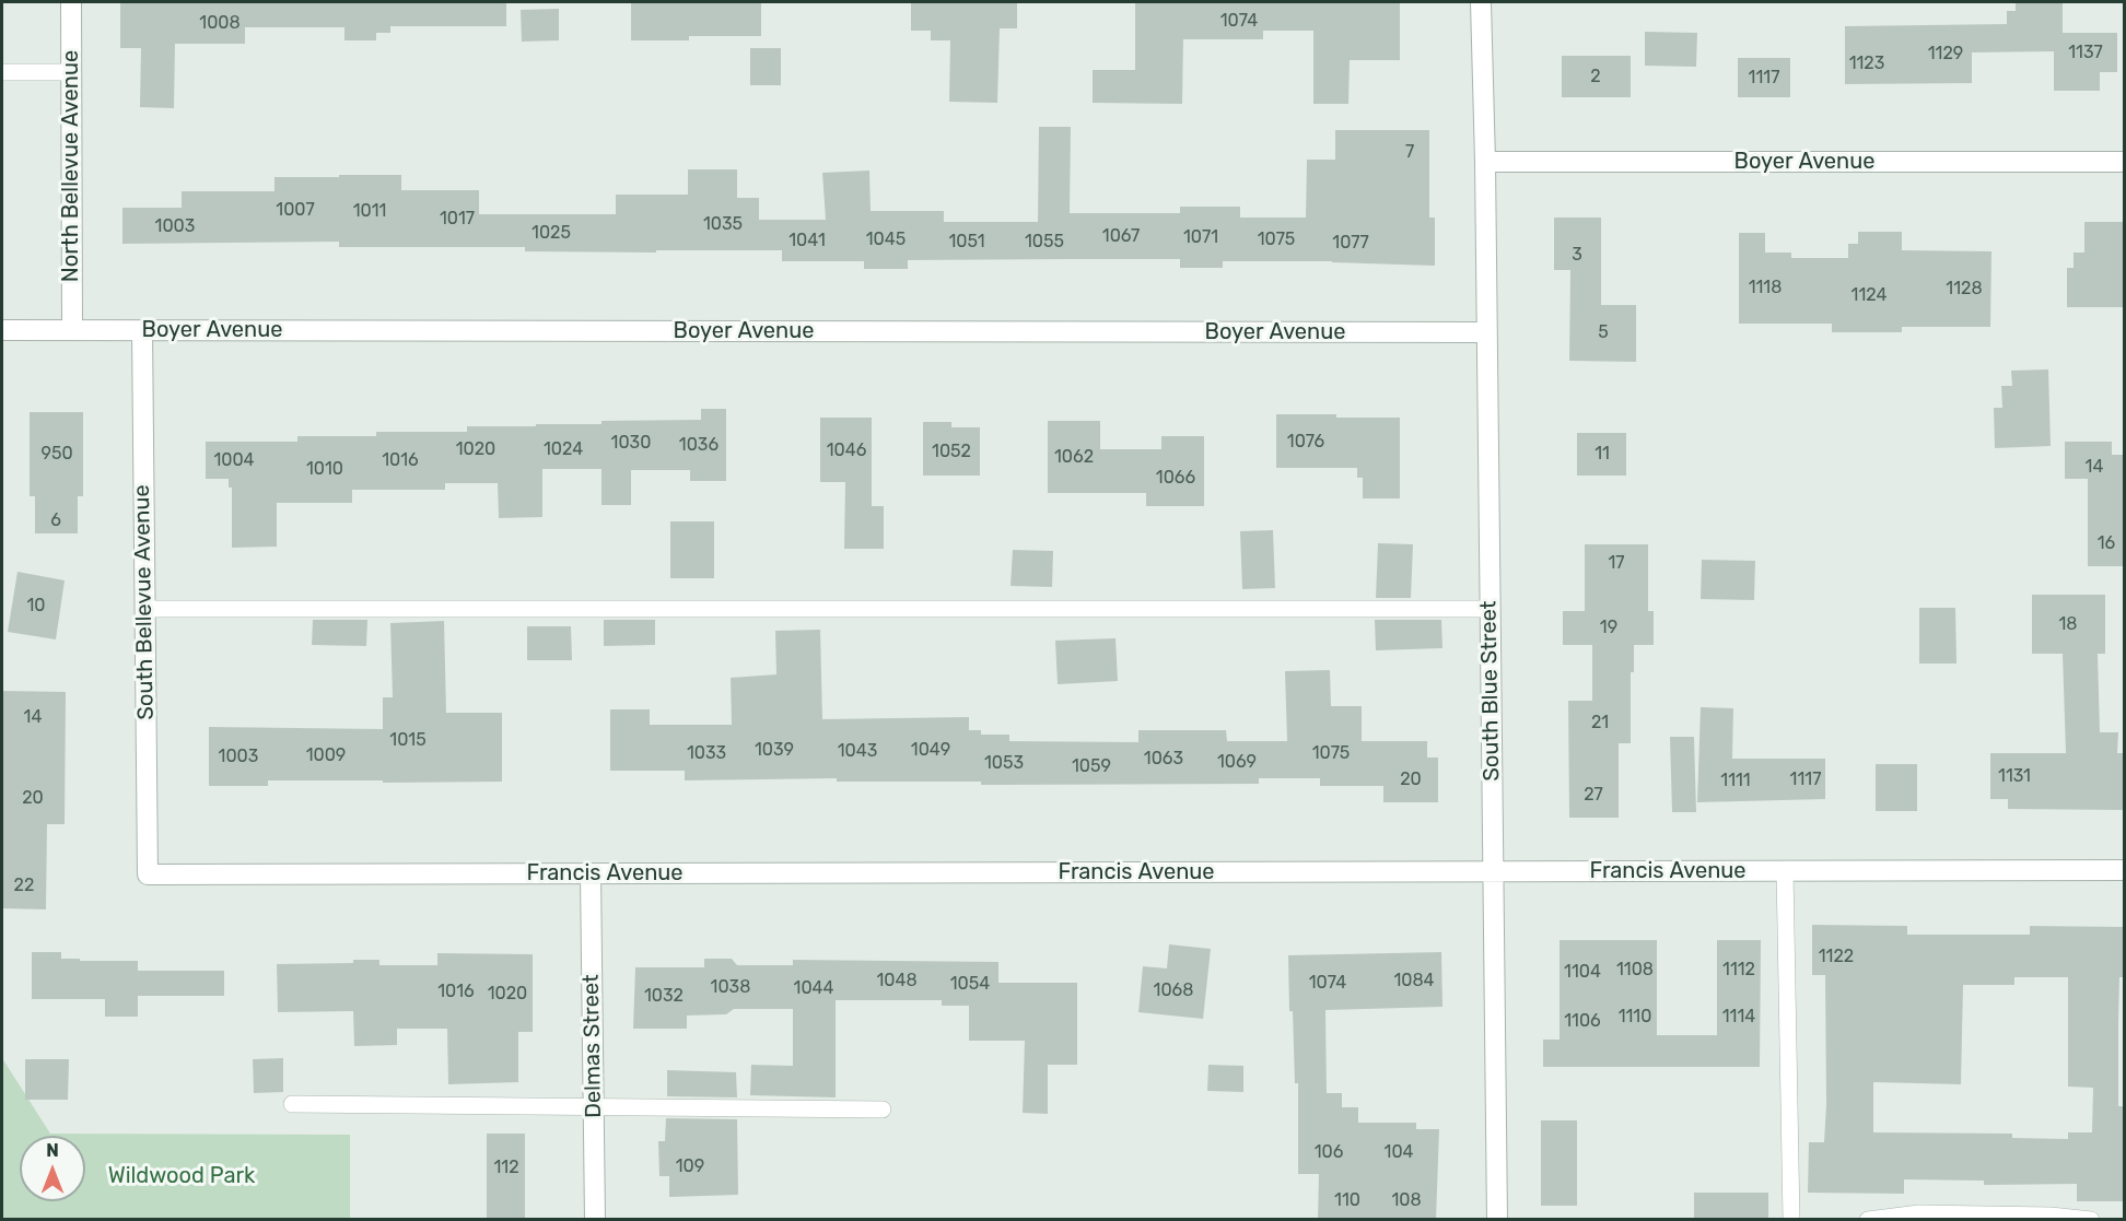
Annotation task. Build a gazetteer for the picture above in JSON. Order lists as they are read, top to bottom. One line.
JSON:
{"streets":{"street":["Boyer Avenue","North Bellevue Avenue","South Bellevue Avenue","South Blue Street","Francis Avenue","Delmas Street"]},"crossings":[["Boyer Avenue","North Bellevue Avenue"],["Boyer Avenue","South Bellevue Avenue"],["Boyer Avenue","South Blue Street"],["South Bellevue Avenue","Francis Avenue"],["South Blue Street","Francis Avenue"],["Francis Avenue","Delmas Street"]],"parks":["Wildwood Park"],"house_numbers":["1074","1008","1137","1129","1123","2","1117","7","1007","1011","1017","1035","1003","1025","1067","1071","1045","1075","1041","1051","1055","1077","3","1118","1128","1124","5","1076","1030","1036","1020","1024","1046","1052","950","11","1062","1004","1016","14","1010","1066","6","16","17","10","18","19","14","21","1015","1039","1049","1043","1033","1075","1009","1003","1063","1069","1053","1059","1131","20","1117","1111","27","20","22","1122","1108","1112","1104","1048","1084","1074","1054","1038","1044","1068","1016","1020","1032","1110","1114","1106","106","104","109","112","110","108"],"north":"top"}
